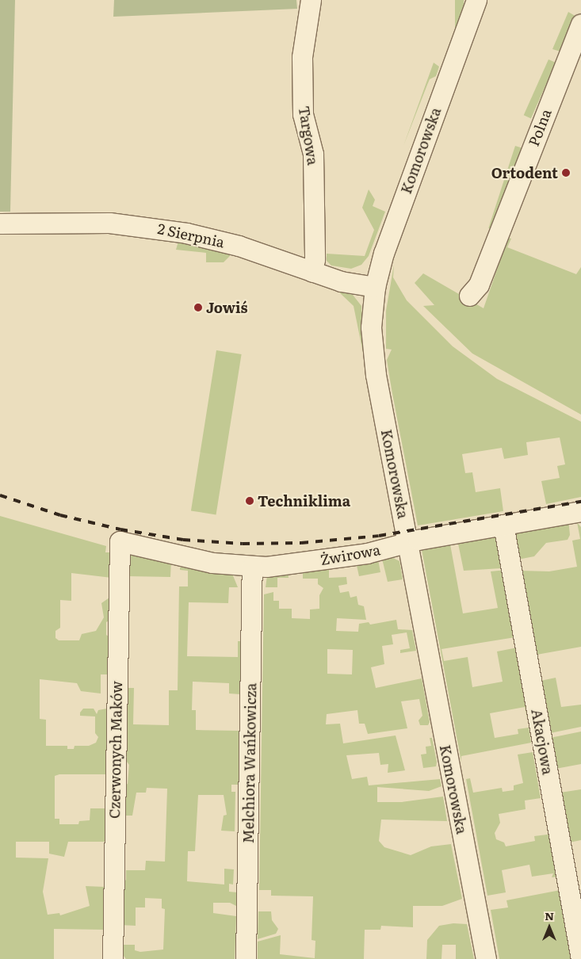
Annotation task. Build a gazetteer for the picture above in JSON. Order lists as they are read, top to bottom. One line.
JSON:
{"streets":{"street":["Polna","Targowa","Komorowska","2 Sierpnia","Żwirowa","Akacjowa","Czerwonych Maków","Melchiora Wańkowicza"]},"crossings":[["Targowa","2 Sierpnia"],["Komorowska","2 Sierpnia"],["Komorowska","Żwirowa"],["Żwirowa","Akacjowa"],["Żwirowa","Czerwonych Maków"],["Żwirowa","Melchiora Wańkowicza"]],"places":["Ortodent","Jowiś","Techniklima"],"north":"top"}
